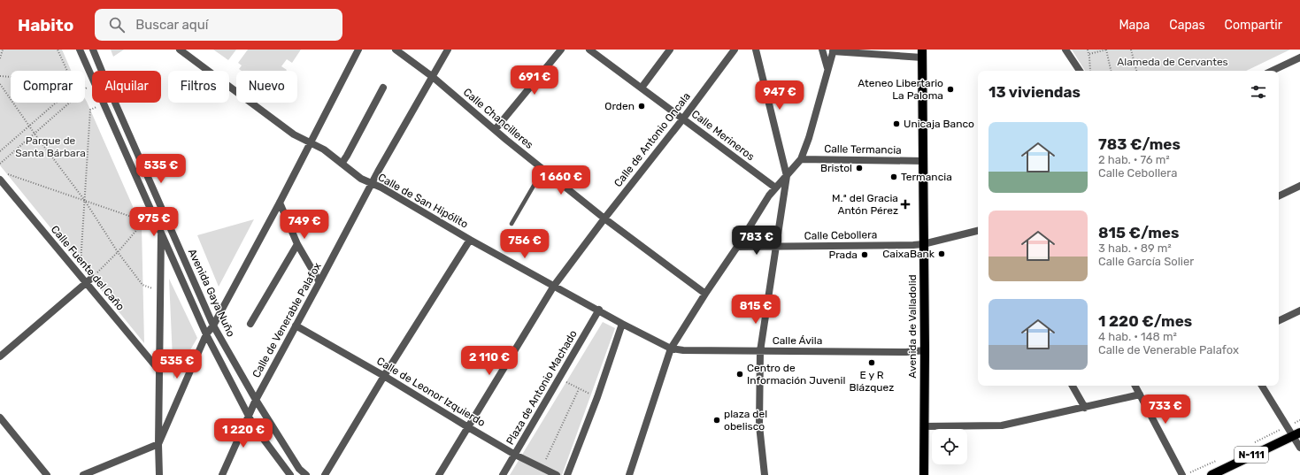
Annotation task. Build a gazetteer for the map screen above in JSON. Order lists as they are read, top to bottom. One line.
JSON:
{"streets":{"main road":["Avenida de Valladolid","N-111"],"street":["Calle Chancilleres","Calle Merineros","Calle de Antonio Oncala","Calle Termancia","Calle de San Hipólito","Calle Cebollera","Calle Fuente del Caño","Avenida Gaya Nuño","Calle de Venerable Palafox","Calle Ávila","Plaza de Antonio Machado","Calle de Leonor Izquierdo"]},"crossings":[["Calle Chancilleres","Calle de Antonio Oncala"],["Calle Chancilleres","Calle de Venerable Palafox"],["Calle Merineros","Calle de Antonio Oncala"],["Calle de Antonio Oncala","Calle de San Hipólito"],["Calle de Antonio Oncala","Calle de Leonor Izquierdo"],["Calle Termancia","Avenida de Valladolid"],["Calle de San Hipólito","Calle de Venerable Palafox"],["Calle de San Hipólito","Calle Ávila"],["Calle de San Hipólito","Plaza de Antonio Machado"],["Calle Cebollera","Avenida de Valladolid"],["Avenida Gaya Nuño","Calle de Venerable Palafox"],["Calle de Venerable Palafox","Calle de Leonor Izquierdo"],["Avenida de Valladolid","Calle Ávila"],["Plaza de Antonio Machado","Calle de Leonor Izquierdo"]],"parks":["Alameda de Cervantes","Parque de Santa Bárbara"],"places":{"other":["Ateneo Libertario La Paloma","Orden","Unicaja Banco","Bristol","Termancia","CaixaBank","Prada","E y R Blázquez","Centro de Información Juvenil","plaza del obelisco"],"health":["M.ª del Gracia Antón Pérez"]},"page":{"header":"Habito","search":"Buscar aquí","nav":["Mapa","Capas","Compartir"],"price":["691 €","947 €","535 €","1 660 €","975 €","749 €","783 €","756 €","815 €","2 110 €","535 €","733 €","1 220 €"],"chip":["Comprar","Alquilar","Filtros","Nuevo"],"heading":"13 viviendas","list":[{"name":"783 €/mes","note":"2 hab. · 76 m² · Calle Cebollera"},{"name":"815 €/mes","note":"3 hab. · 89 m² · Calle García Solier"},{"name":"1 220 €/mes","note":"4 hab. · 148 m² · Calle de Venerable Palafox"}]}}
